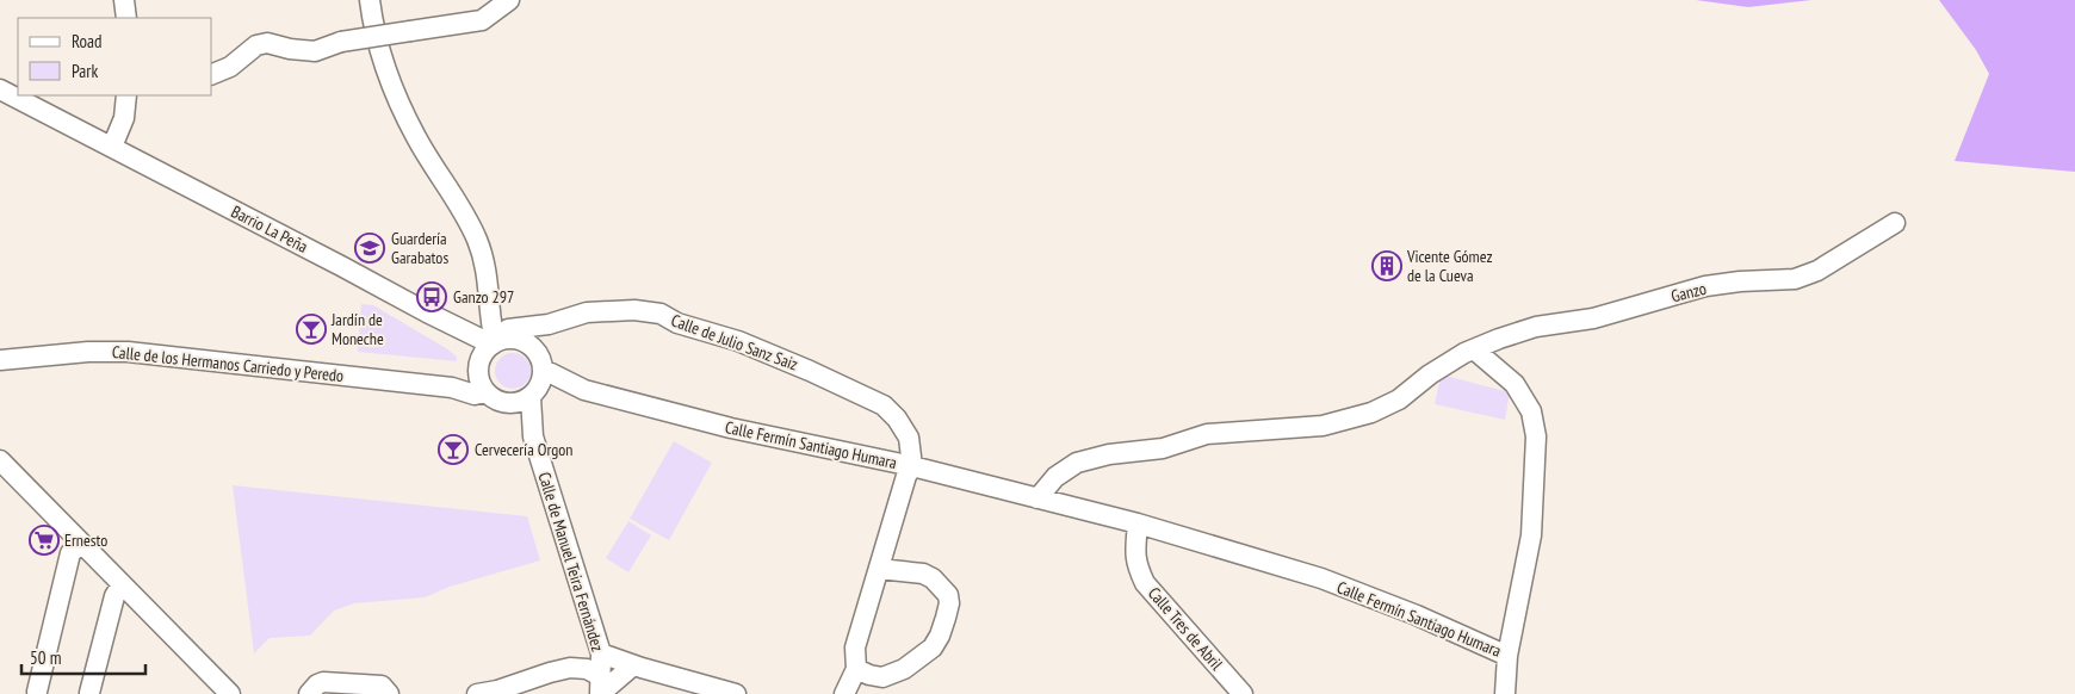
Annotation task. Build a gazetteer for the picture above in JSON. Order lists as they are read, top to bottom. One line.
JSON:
{"streets":{"street":["Barrio La Peña","Ganzo","Calle de Julio Sanz Saiz","Calle de los Hermanos Carriedo y Peredo","Calle Fermín Santiago Humara","Calle de Manuel Teira Fernández","Calle Tres de Abril"]},"crossings":[["Barrio La Peña","Calle de Julio Sanz Saiz"],["Barrio La Peña","Calle de los Hermanos Carriedo y Peredo"],["Barrio La Peña","Calle Fermín Santiago Humara"],["Barrio La Peña","Calle de Manuel Teira Fernández"],["Ganzo","Calle Fermín Santiago Humara"],["Calle de Julio Sanz Saiz","Calle de los Hermanos Carriedo y Peredo"],["Calle de Julio Sanz Saiz","Calle Fermín Santiago Humara"],["Calle de Julio Sanz Saiz","Calle de Manuel Teira Fernández"],["Calle de los Hermanos Carriedo y Peredo","Calle Fermín Santiago Humara"],["Calle de los Hermanos Carriedo y Peredo","Calle de Manuel Teira Fernández"],["Calle Fermín Santiago Humara","Calle de Manuel Teira Fernández"],["Calle Fermín Santiago Humara","Calle Tres de Abril"]],"places":{"school or university":["Guardería Garabatos"],"building":["Vicente Gómez de la Cueva"],"bus stop":["Ganzo 297"],"bar":["Jardín de Moneche","Cervecería Orgon"],"supermarket":["Ernesto"]},"legend":["Road","Park"],"scale_bar":"50 m"}
